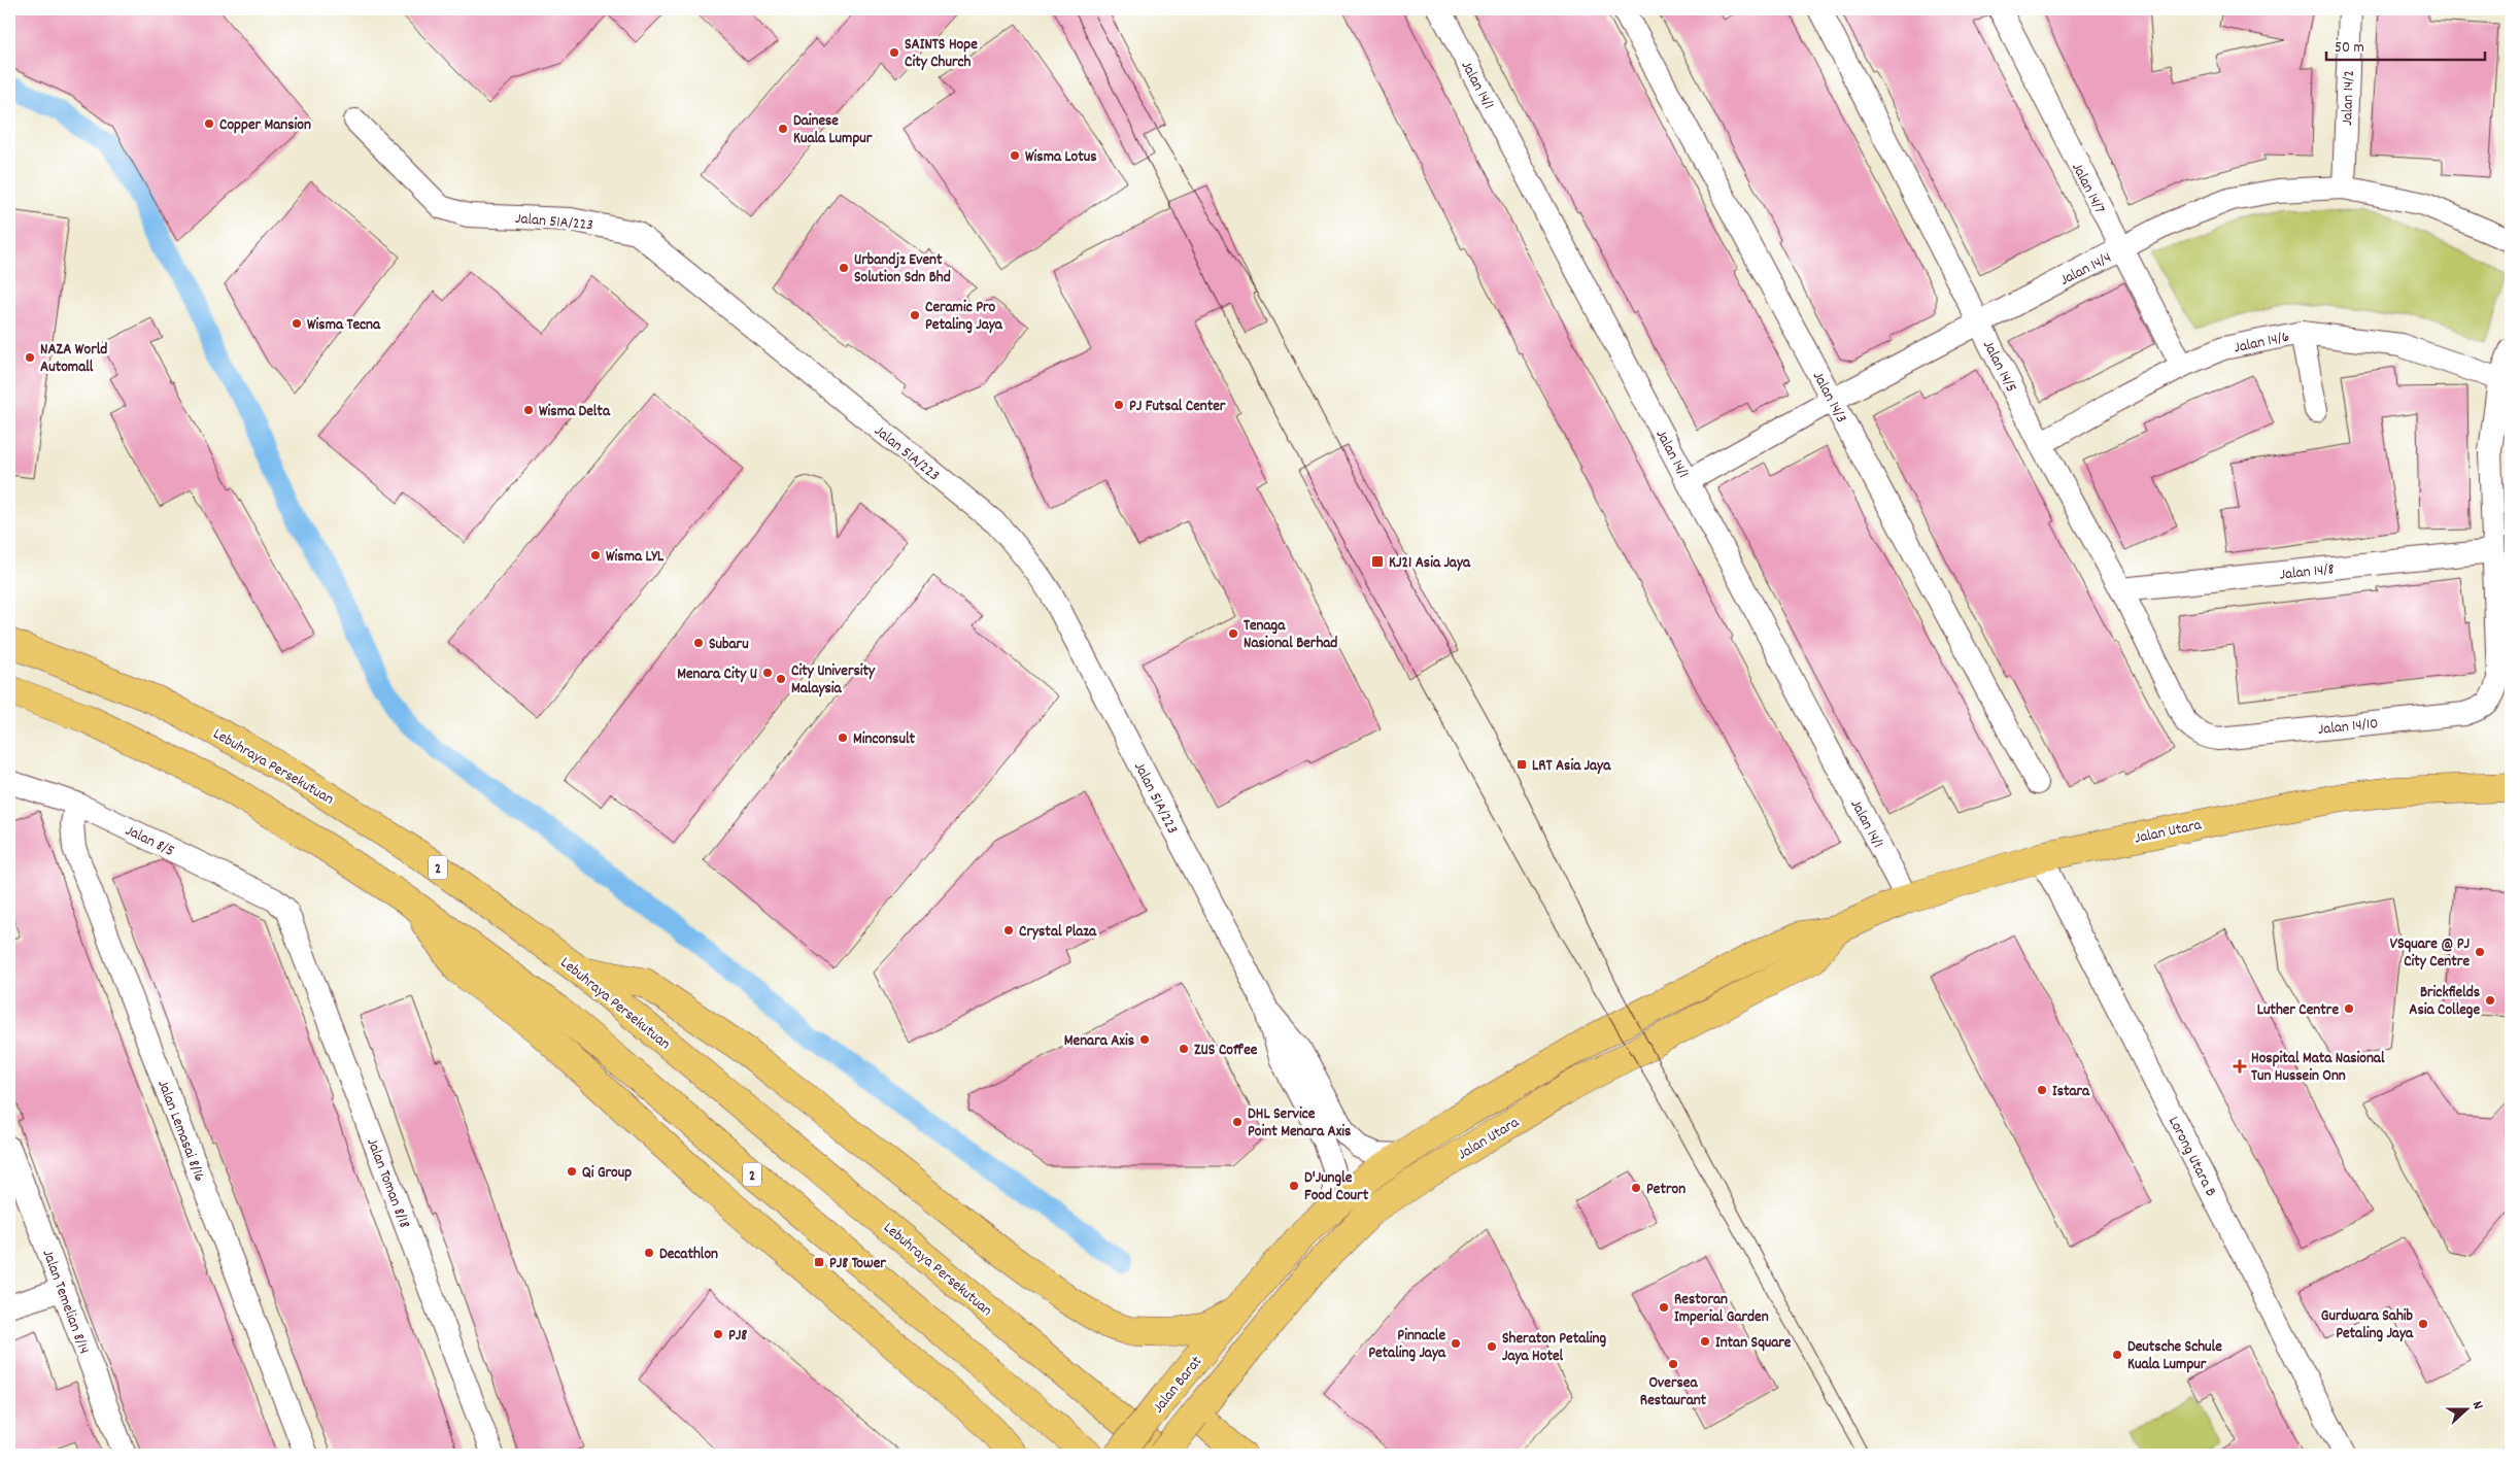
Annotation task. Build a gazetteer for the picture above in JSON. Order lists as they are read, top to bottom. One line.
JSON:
{"streets":{"main road":["Lebuhraya Persekutuan","Jalan Utara","2","Jalan Barat"],"street":["Jalan 14/1","Jalan 14/2","Jalan 14/7","Jalan 51A/223","Jalan 14/4","Jalan 14/6","Jalan 14/5","Jalan 14/3","Jalan 14/8","Jalan 14/10","Jalan 8/5","Jalan Lemasai 8/16","Lorong Utara B","Jalan Toman 8/18","Jalan Temelian 8/14"]},"crossings":[["Jalan 14/1","Jalan 14/4"],["Jalan 14/1","Jalan Utara"],["Jalan 14/2","Jalan 14/4"],["Jalan 14/7","Jalan 14/4"],["Jalan 14/7","Jalan 14/6"],["Jalan 51A/223","Jalan Utara"],["Jalan 14/4","Jalan 14/5"],["Jalan 14/4","Jalan 14/3"],["Jalan 14/6","Jalan 14/5"],["Jalan 14/5","Jalan 14/8"],["Jalan 14/5","Jalan 14/10"],["Jalan 14/8","Jalan 14/10"],["Jalan Utara","Lorong Utara B"],["Jalan Utara","Jalan Barat"],["Jalan 8/5","Jalan Lemasai 8/16"],["Jalan 8/5","Jalan Toman 8/18"]],"places":{"other":["SAINTS Hope City Church","Copper Mansion","Dainese Kuala Lumpur","Wisma Lotus","Urbandjz Event Solution Sdn Bhd","Ceramic Pro Petaling Jaya","Wisma Tecna","NAZA World Automall","PJ Futsal Center","Wisma Delta","Wisma LYL","Tenaga Nasional Berhad","Subaru","Menara City U","City University Malaysia","Minconsult","Crystal Plaza","VSquare @ PJ City Centre","Brickfields Asia College","Luther Centre","Menara Axis","ZUS Coffee","Istara","DHL Service Point Menara Axis","Qi Group","D'Jungle Food Court","Petron","Decathlon","Restoran Imperial Garden","Gurdwara Sahib Petaling Jaya","PJ8","Intan Square","Pinnacle Petaling Jaya","Sheraton Petaling Jaya Hotel","Deutsche Schule Kuala Lumpur","Oversea Restaurant"],"transit":["KJ21 Asia Jaya","LRT Asia Jaya","PJ8 Tower"],"health":["Hospital Mata Nasional Tun Hussein Onn"]},"scale_bar":"50 m","north":"right"}
